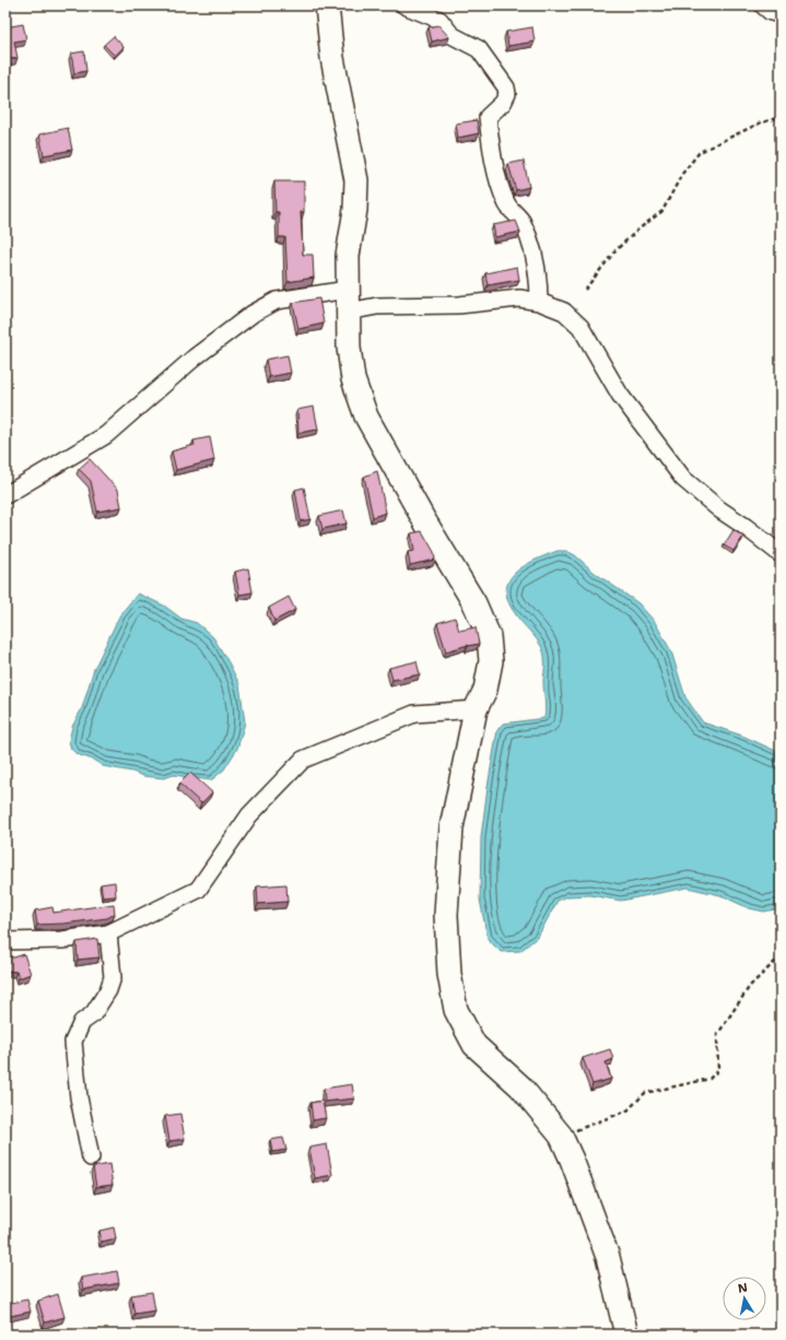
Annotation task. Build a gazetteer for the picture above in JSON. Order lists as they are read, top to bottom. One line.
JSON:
{"north":"top"}
